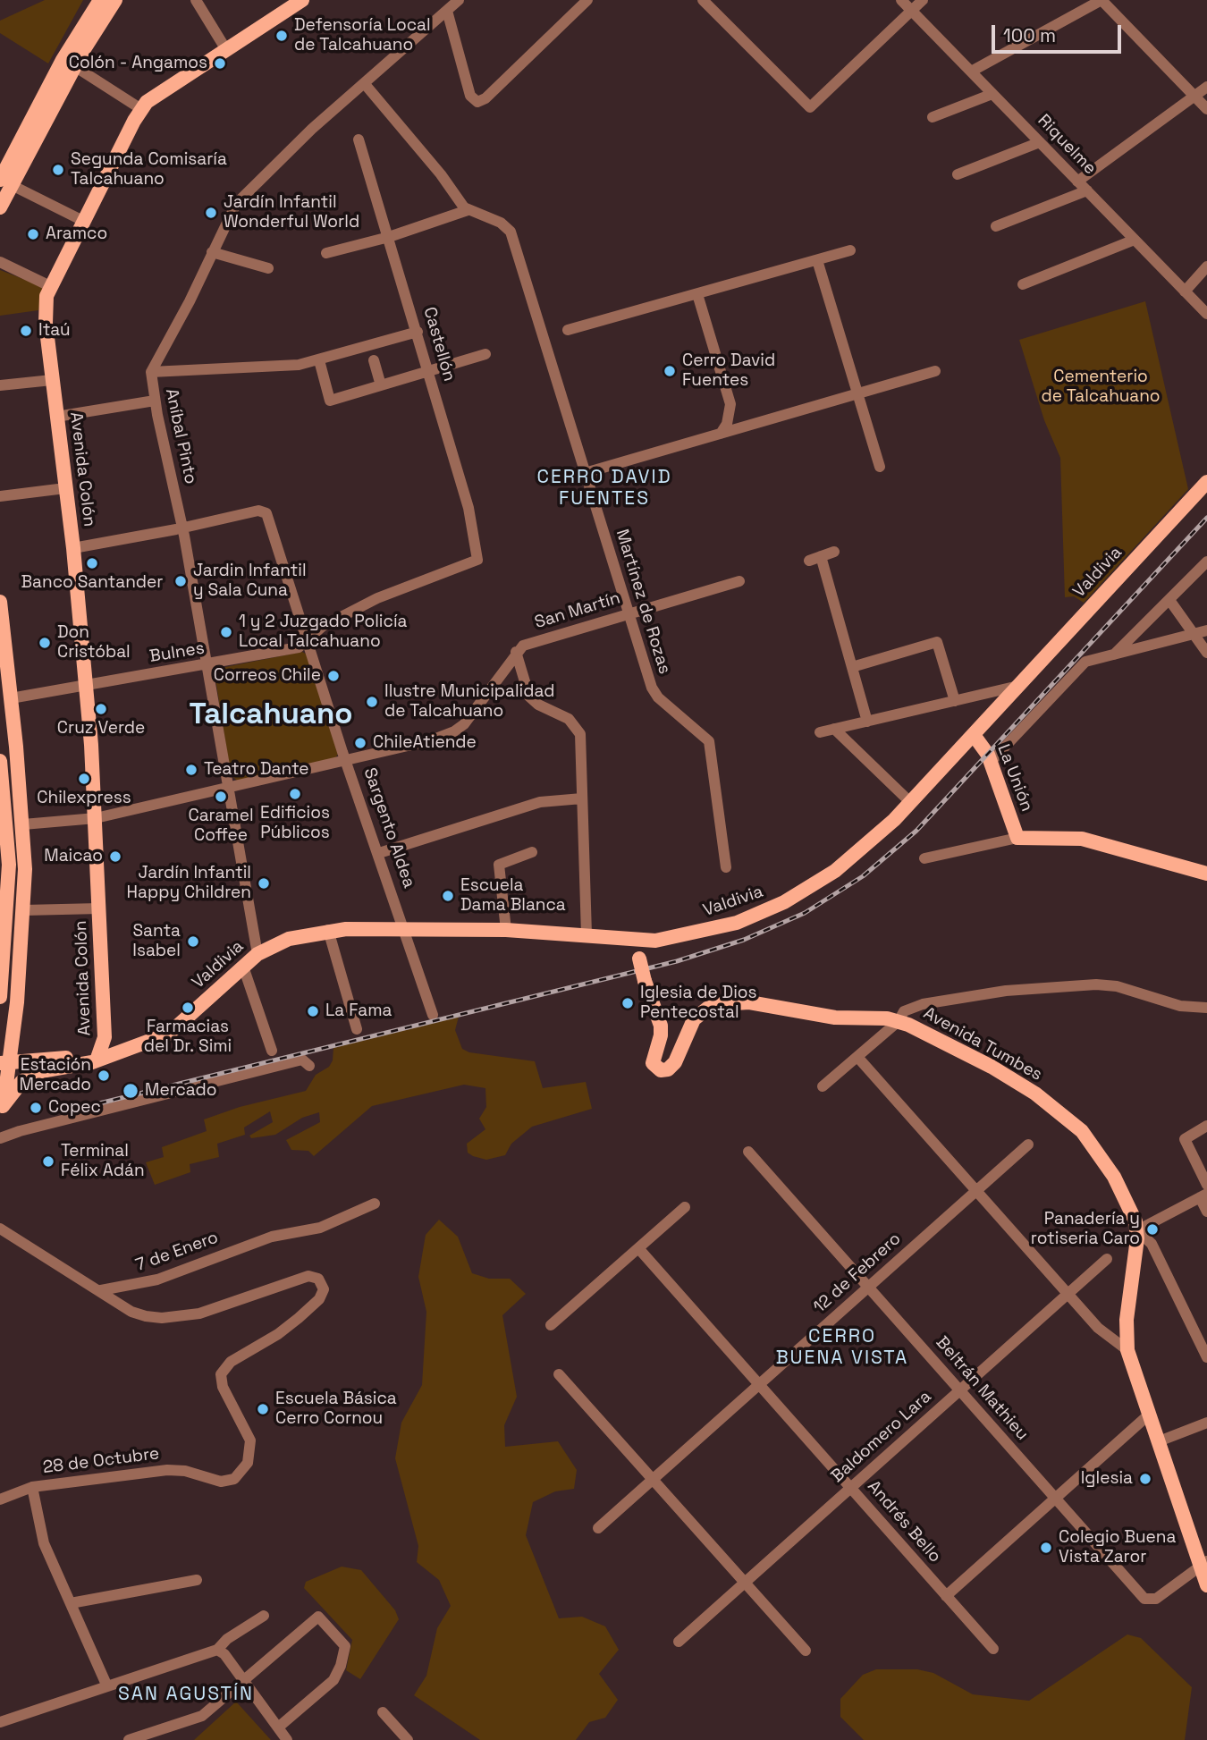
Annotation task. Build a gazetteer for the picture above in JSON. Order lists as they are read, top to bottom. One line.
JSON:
{"streets":{"main road":["Avenida Colón","Valdivia","La Unión","Avenida Tumbes"],"street":["Riquelme","Castellón","Aníbal Pinto","Martínez de Rozas","San Martín","Bulnes","Sargento Aldea","7 de Enero","12 de Febrero","Beltrán Mathieu","Baldomero Lara","28 de Octubre","Andrés Bello"]},"crossings":[["Castellón","Bulnes"],["Aníbal Pinto","Valdivia"],["Aníbal Pinto","San Martín"],["Aníbal Pinto","Bulnes"],["Aníbal Pinto","Sargento Aldea"],["Avenida Colón","Valdivia"],["Avenida Colón","San Martín"],["Avenida Colón","Bulnes"],["Valdivia","La Unión"],["Valdivia","Sargento Aldea"],["Valdivia","Avenida Tumbes"],["Martínez de Rozas","San Martín"],["San Martín","Sargento Aldea"],["Bulnes","Sargento Aldea"],["Avenida Tumbes","Beltrán Mathieu"],["7 de Enero","28 de Octubre"],["12 de Febrero","Beltrán Mathieu"],["12 de Febrero","Andrés Bello"],["Beltrán Mathieu","Baldomero Lara"],["Baldomero Lara","Andrés Bello"]],"districts":["CERRO DAVID FUENTES","Talcahuano","CERRO BUENA VISTA","SAN AGUSTÍN"],"parks":["Cementerio de Talcahuano"],"places":["Defensoría Local de Talcahuano","Colón - Angamos","Segunda Comisaría Talcahuano","Jardín Infantil Wonderful World","Aramco","Itaú","Cerro David Fuentes","Banco Santander","Jardin Infantil y Sala Cuna","1 y 2 Juzgado Policía Local Talcahuano","Don Cristóbal","Correos Chile","Ilustre Municipalidad de Talcahuano","Cruz Verde","ChileAtiende","Teatro Dante","Chilexpress","Edificios Públicos","Caramel Coffee","Maicao","Jardín Infantil Happy Children","Escuela Dama Blanca","Santa Isabel","Iglesia de Dios Pentecostal","Farmacias del Dr. Simi","La Fama","Estación Mercado","Mercado","Copec","Terminal Félix Adán","Panadería y rotiseria Caro","Escuela Básica Cerro Cornou","Iglesia","Colegio Buena Vista Zaror"],"scale_bar":"100 m"}
